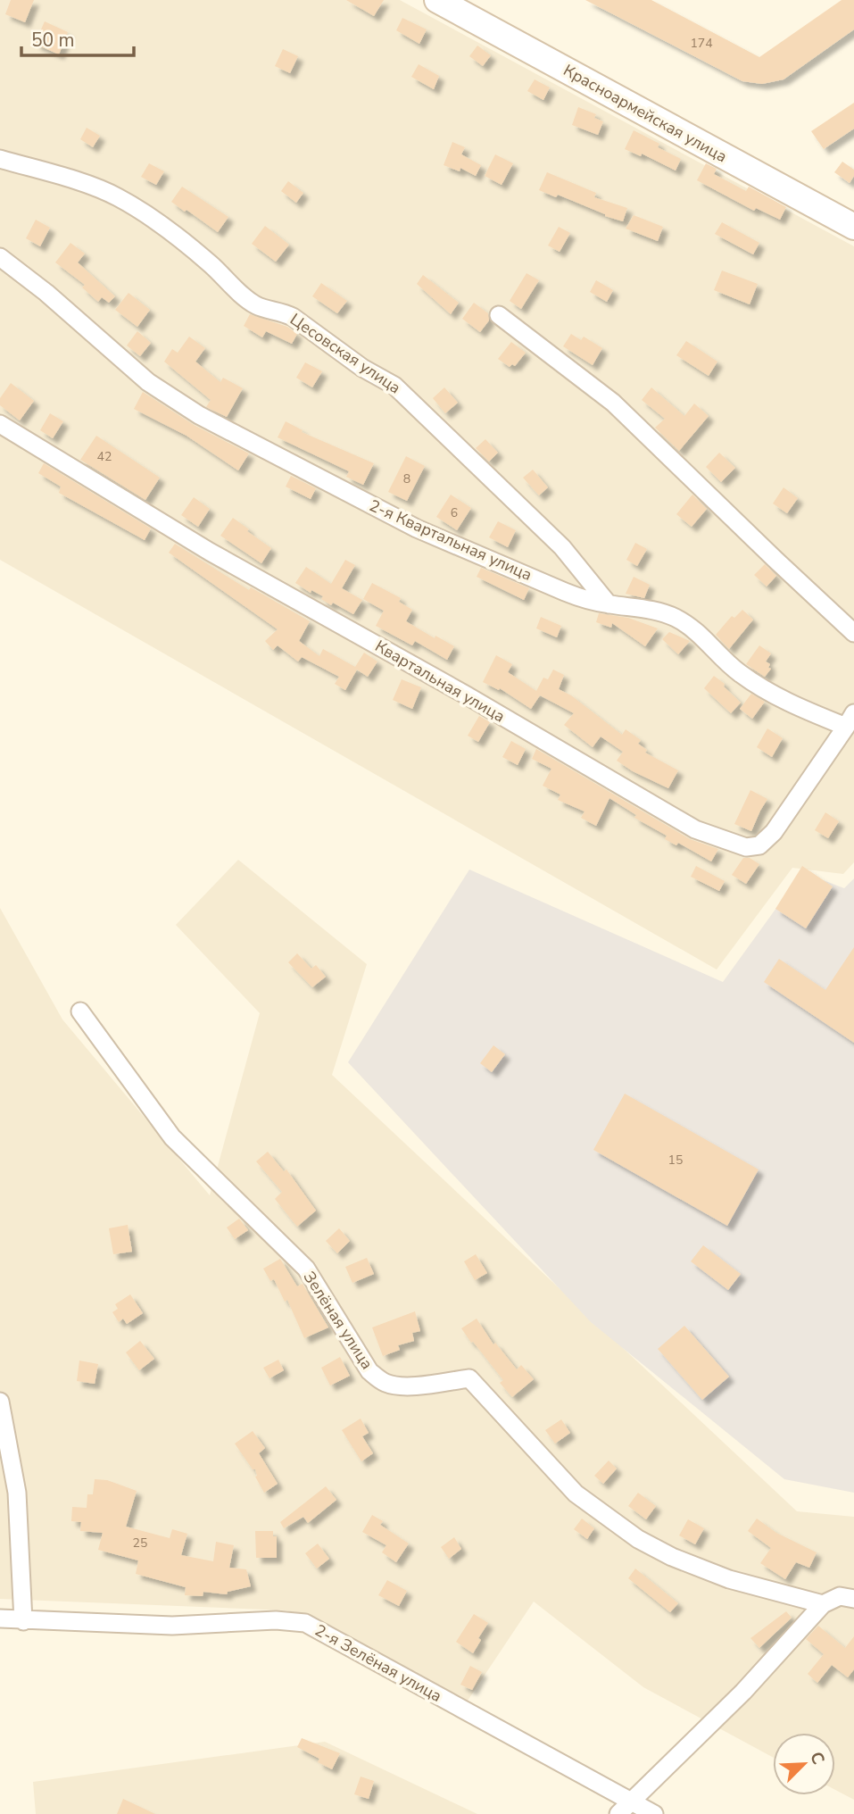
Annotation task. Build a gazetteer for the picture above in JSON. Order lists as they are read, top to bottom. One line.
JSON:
{"streets":{"street":["Красноармейская улица","Цесовская улица","2-я Квартальная улица","Квартальная улица","Зелёная улица","2-я Зелёная улица"]},"crossings":[["Цесовская улица","2-я Квартальная улица"],["2-я Квартальная улица","Квартальная улица"]],"house_numbers":["174","42","8","6","15","25"],"scale_bar":"50 m","north":"top right"}
